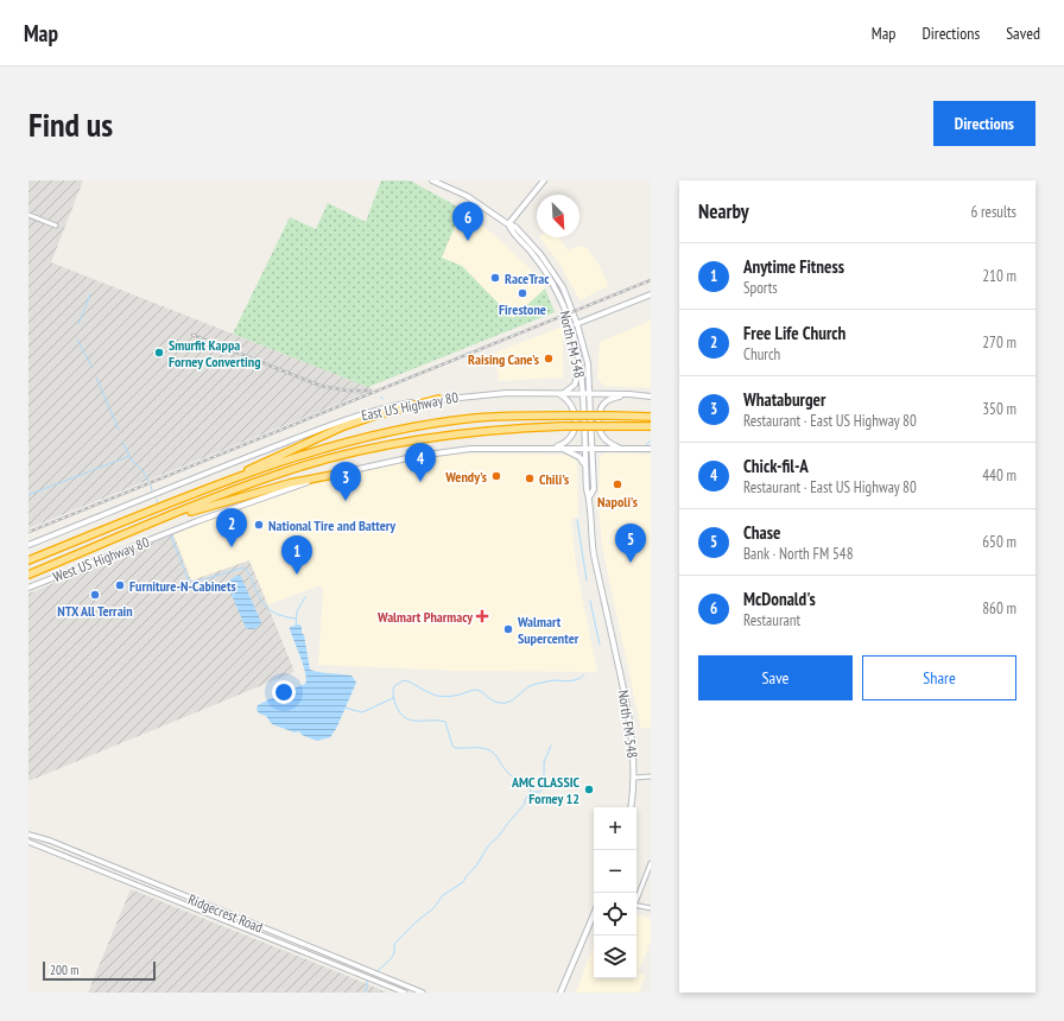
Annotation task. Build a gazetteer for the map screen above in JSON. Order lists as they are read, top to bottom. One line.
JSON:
{"streets":{"main road":["North FM 548","East US Highway 80","West US Highway 80"],"street":["Ridgecrest Road"]},"crossings":[["North FM 548","East US Highway 80"]],"places":{"other":["RaceTrac","Firestone","Smurfit Kappa Forney Converting","Raising Cane's","Wendy's","Chili's","Napoli's","National Tire and Battery","Furniture-N-Cabinets","NTX All Terrain","Walmart Supercenter","AMC CLASSIC Forney 12"],"health":["Walmart Pharmacy"]},"scale_bar":"200 m","north":"bottom right","page":{"header":"Map","nav":["Map","Directions","Saved"],"buttons":["Directions",["Save","Share"]],"title":"Find us","heading":["Nearby","6 results"],"pins":["6","4","3","2","5","1"],"list":[{"mark":"1","name":"Anytime Fitness","note":"Sports","value":"210 m"},{"mark":"2","name":"Free Life Church","note":"Church","value":"270 m"},{"mark":"3","name":"Whataburger","note":"Restaurant · East US Highway 80","value":"350 m"},{"mark":"4","name":"Chick-fil-A","note":"Restaurant · East US Highway 80","value":"440 m"},{"mark":"5","name":"Chase","note":"Bank · North FM 548","value":"650 m"},{"mark":"6","name":"McDonald's","note":"Restaurant","value":"860 m"}],"map_buttons":["+","−"],"scale":"200 m"}}
